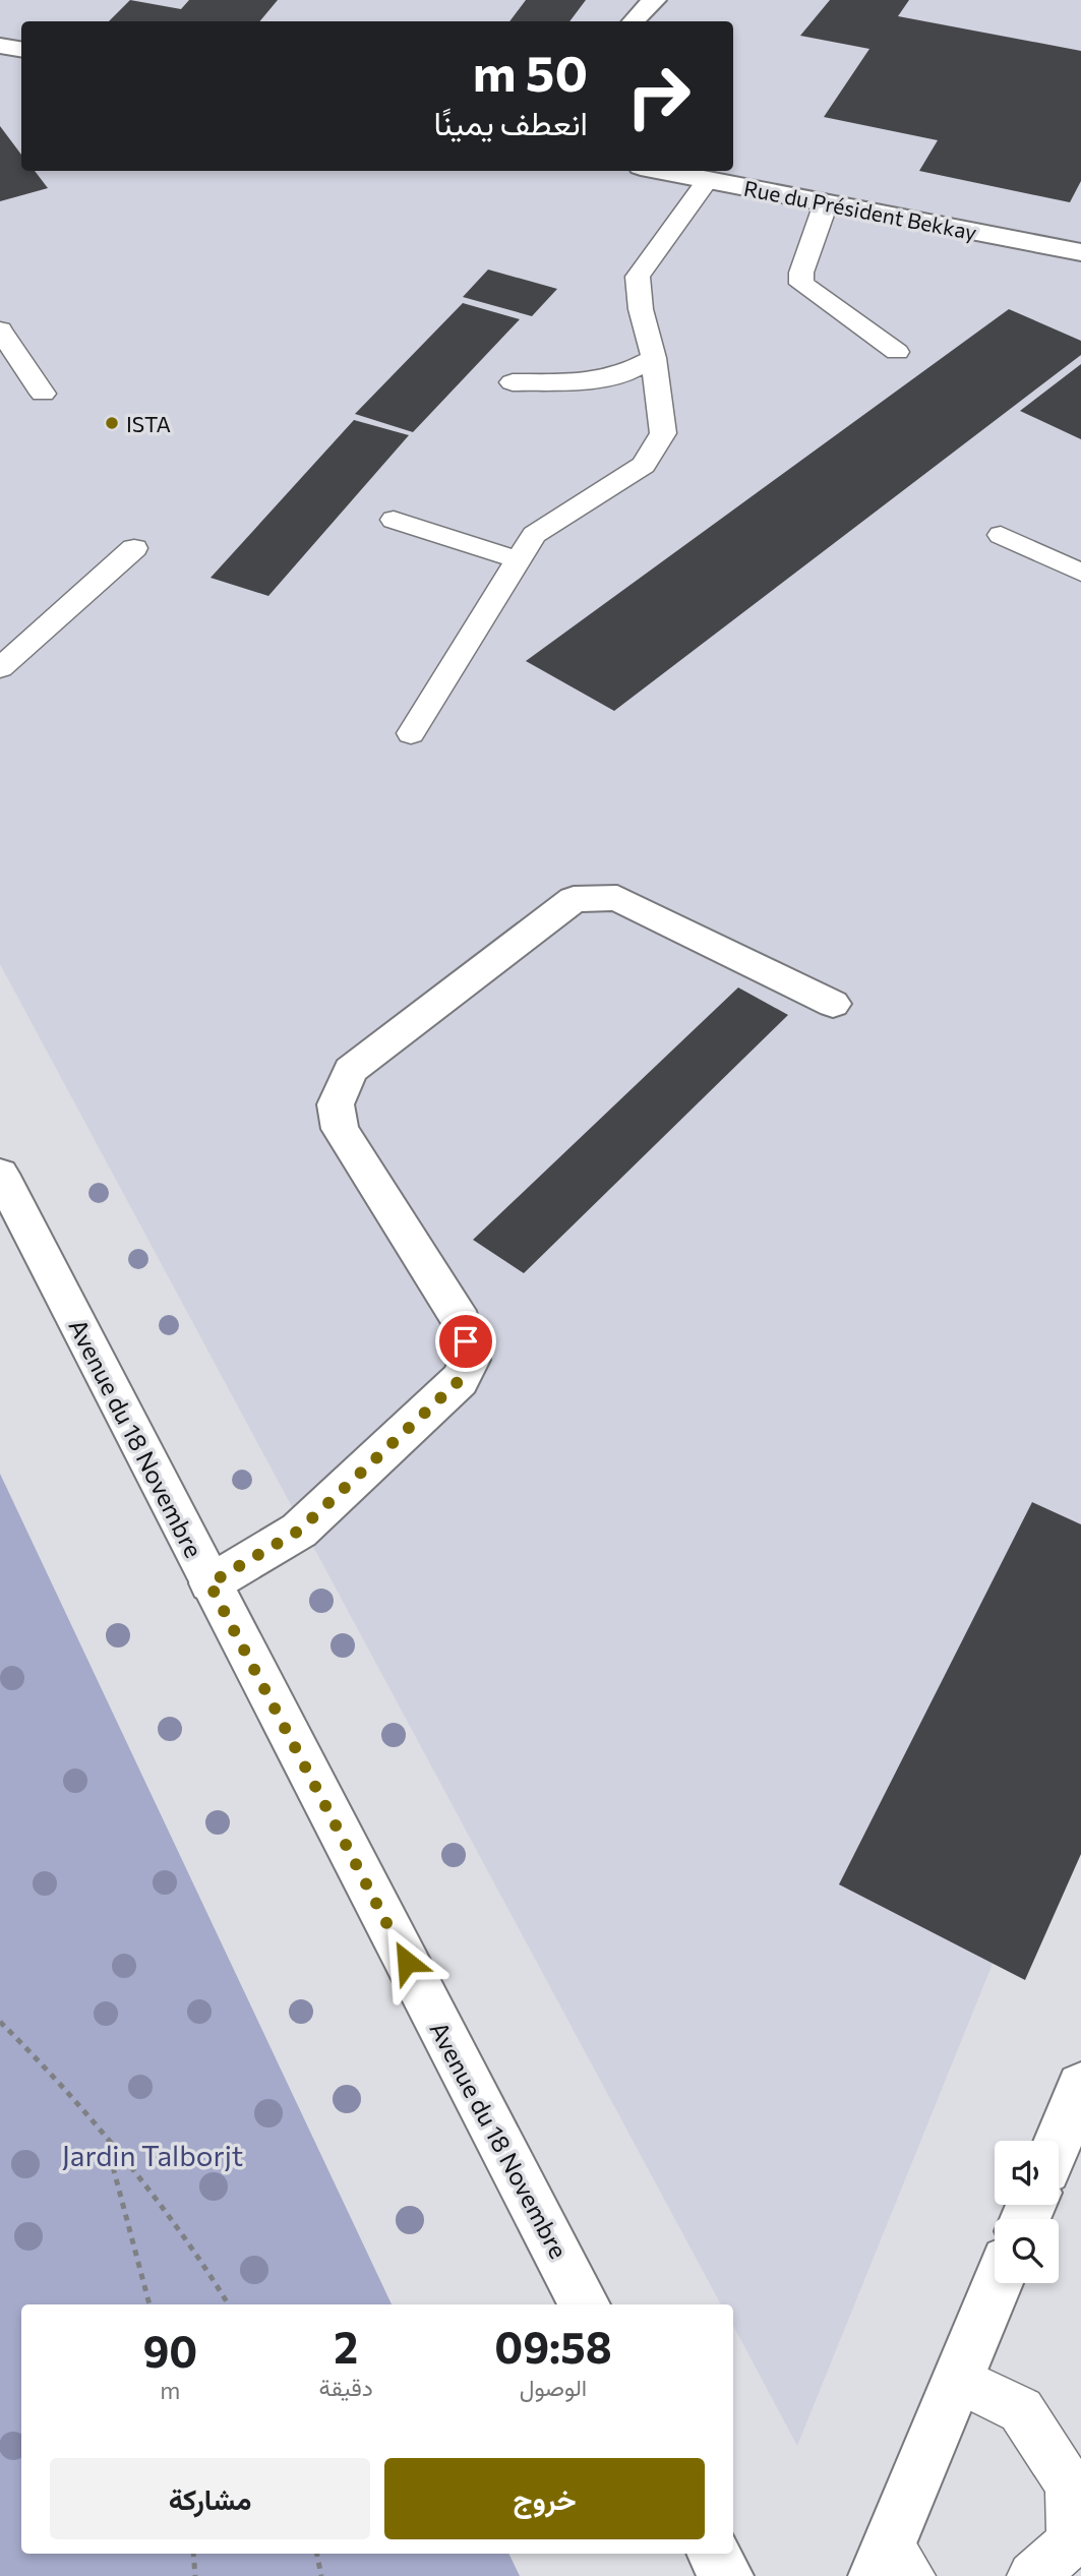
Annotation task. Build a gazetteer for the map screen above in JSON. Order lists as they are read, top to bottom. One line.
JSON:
{"streets":{"street":["Rue du Président Bekkay","Avenue du 18 Novembre"]},"parks":["Jardin Talborjt"],"places":["ISTA"],"page":{"turn":["50 m","انعطف يمينًا"],"eta":["09:58","الوصول","2","دقيقة","90","m"],"buttons":["خروج","مشاركة"]}}
